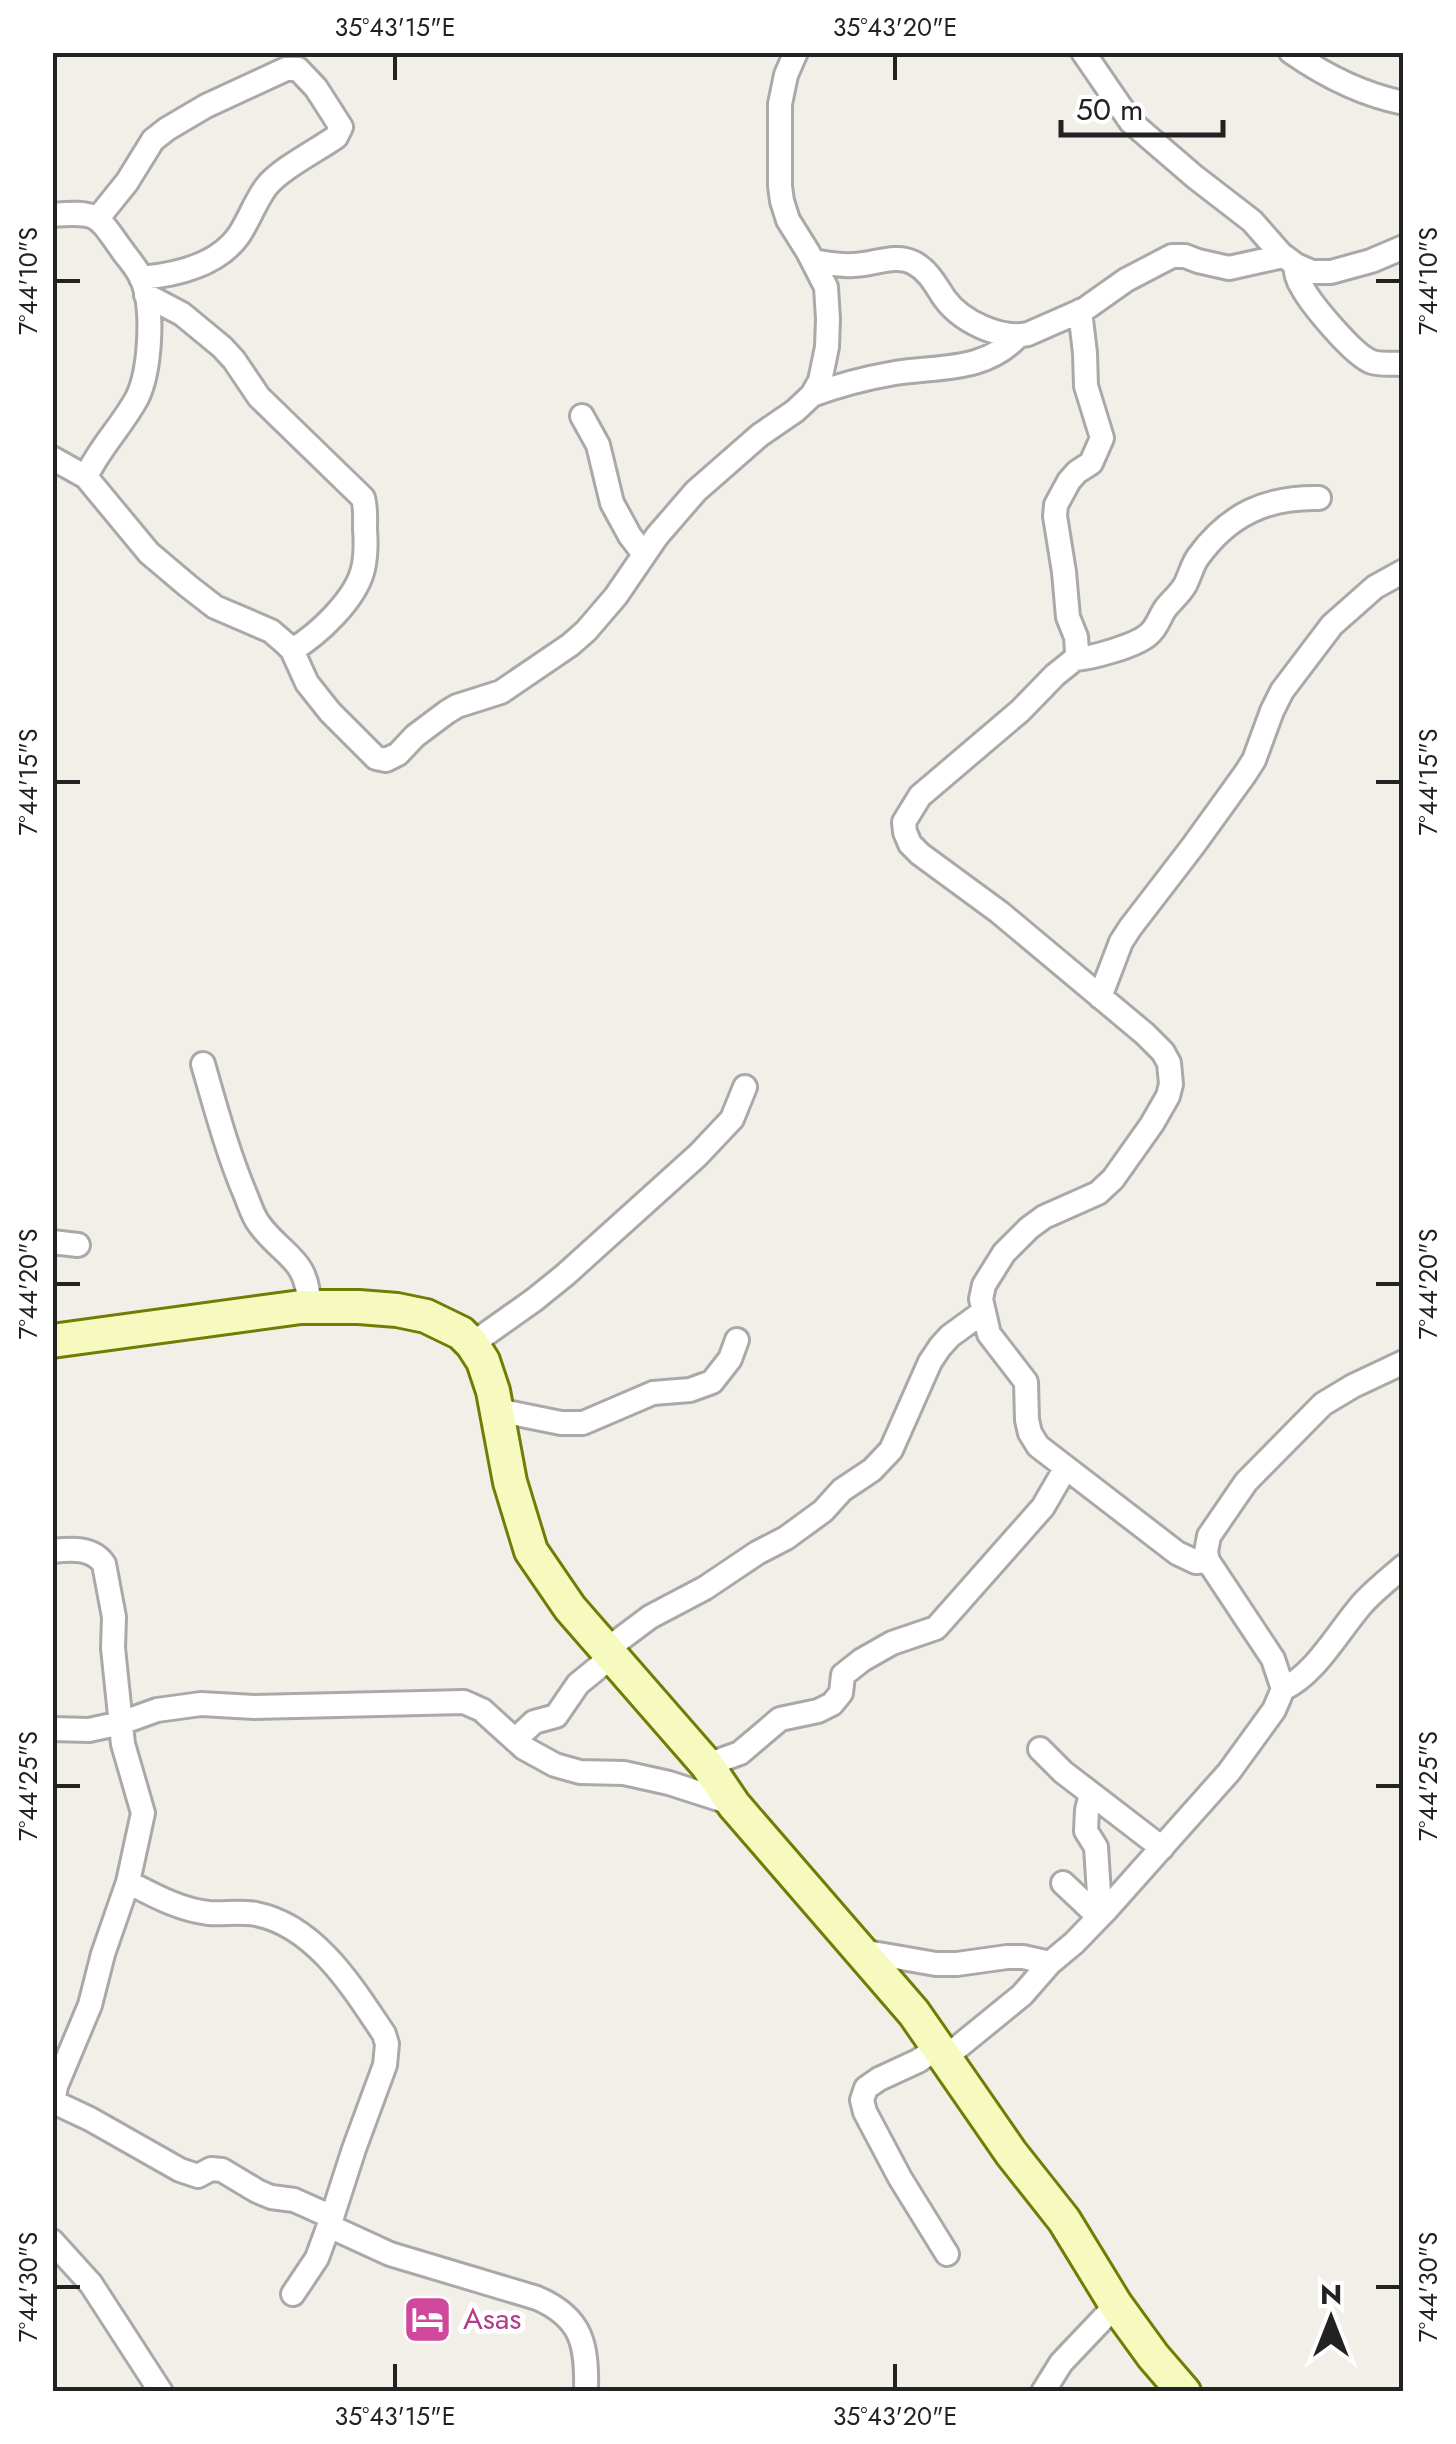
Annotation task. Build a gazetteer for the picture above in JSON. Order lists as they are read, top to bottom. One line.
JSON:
{"places":{"hotel":["Asas"]},"scale_bar":"50 m","north":"top","coordinates":["35°43'15\"E","35°43'20\"E","7°44'10\"S","7°44'15\"S","7°44'20\"S","7°44'25\"S","7°44'30\"S"]}
